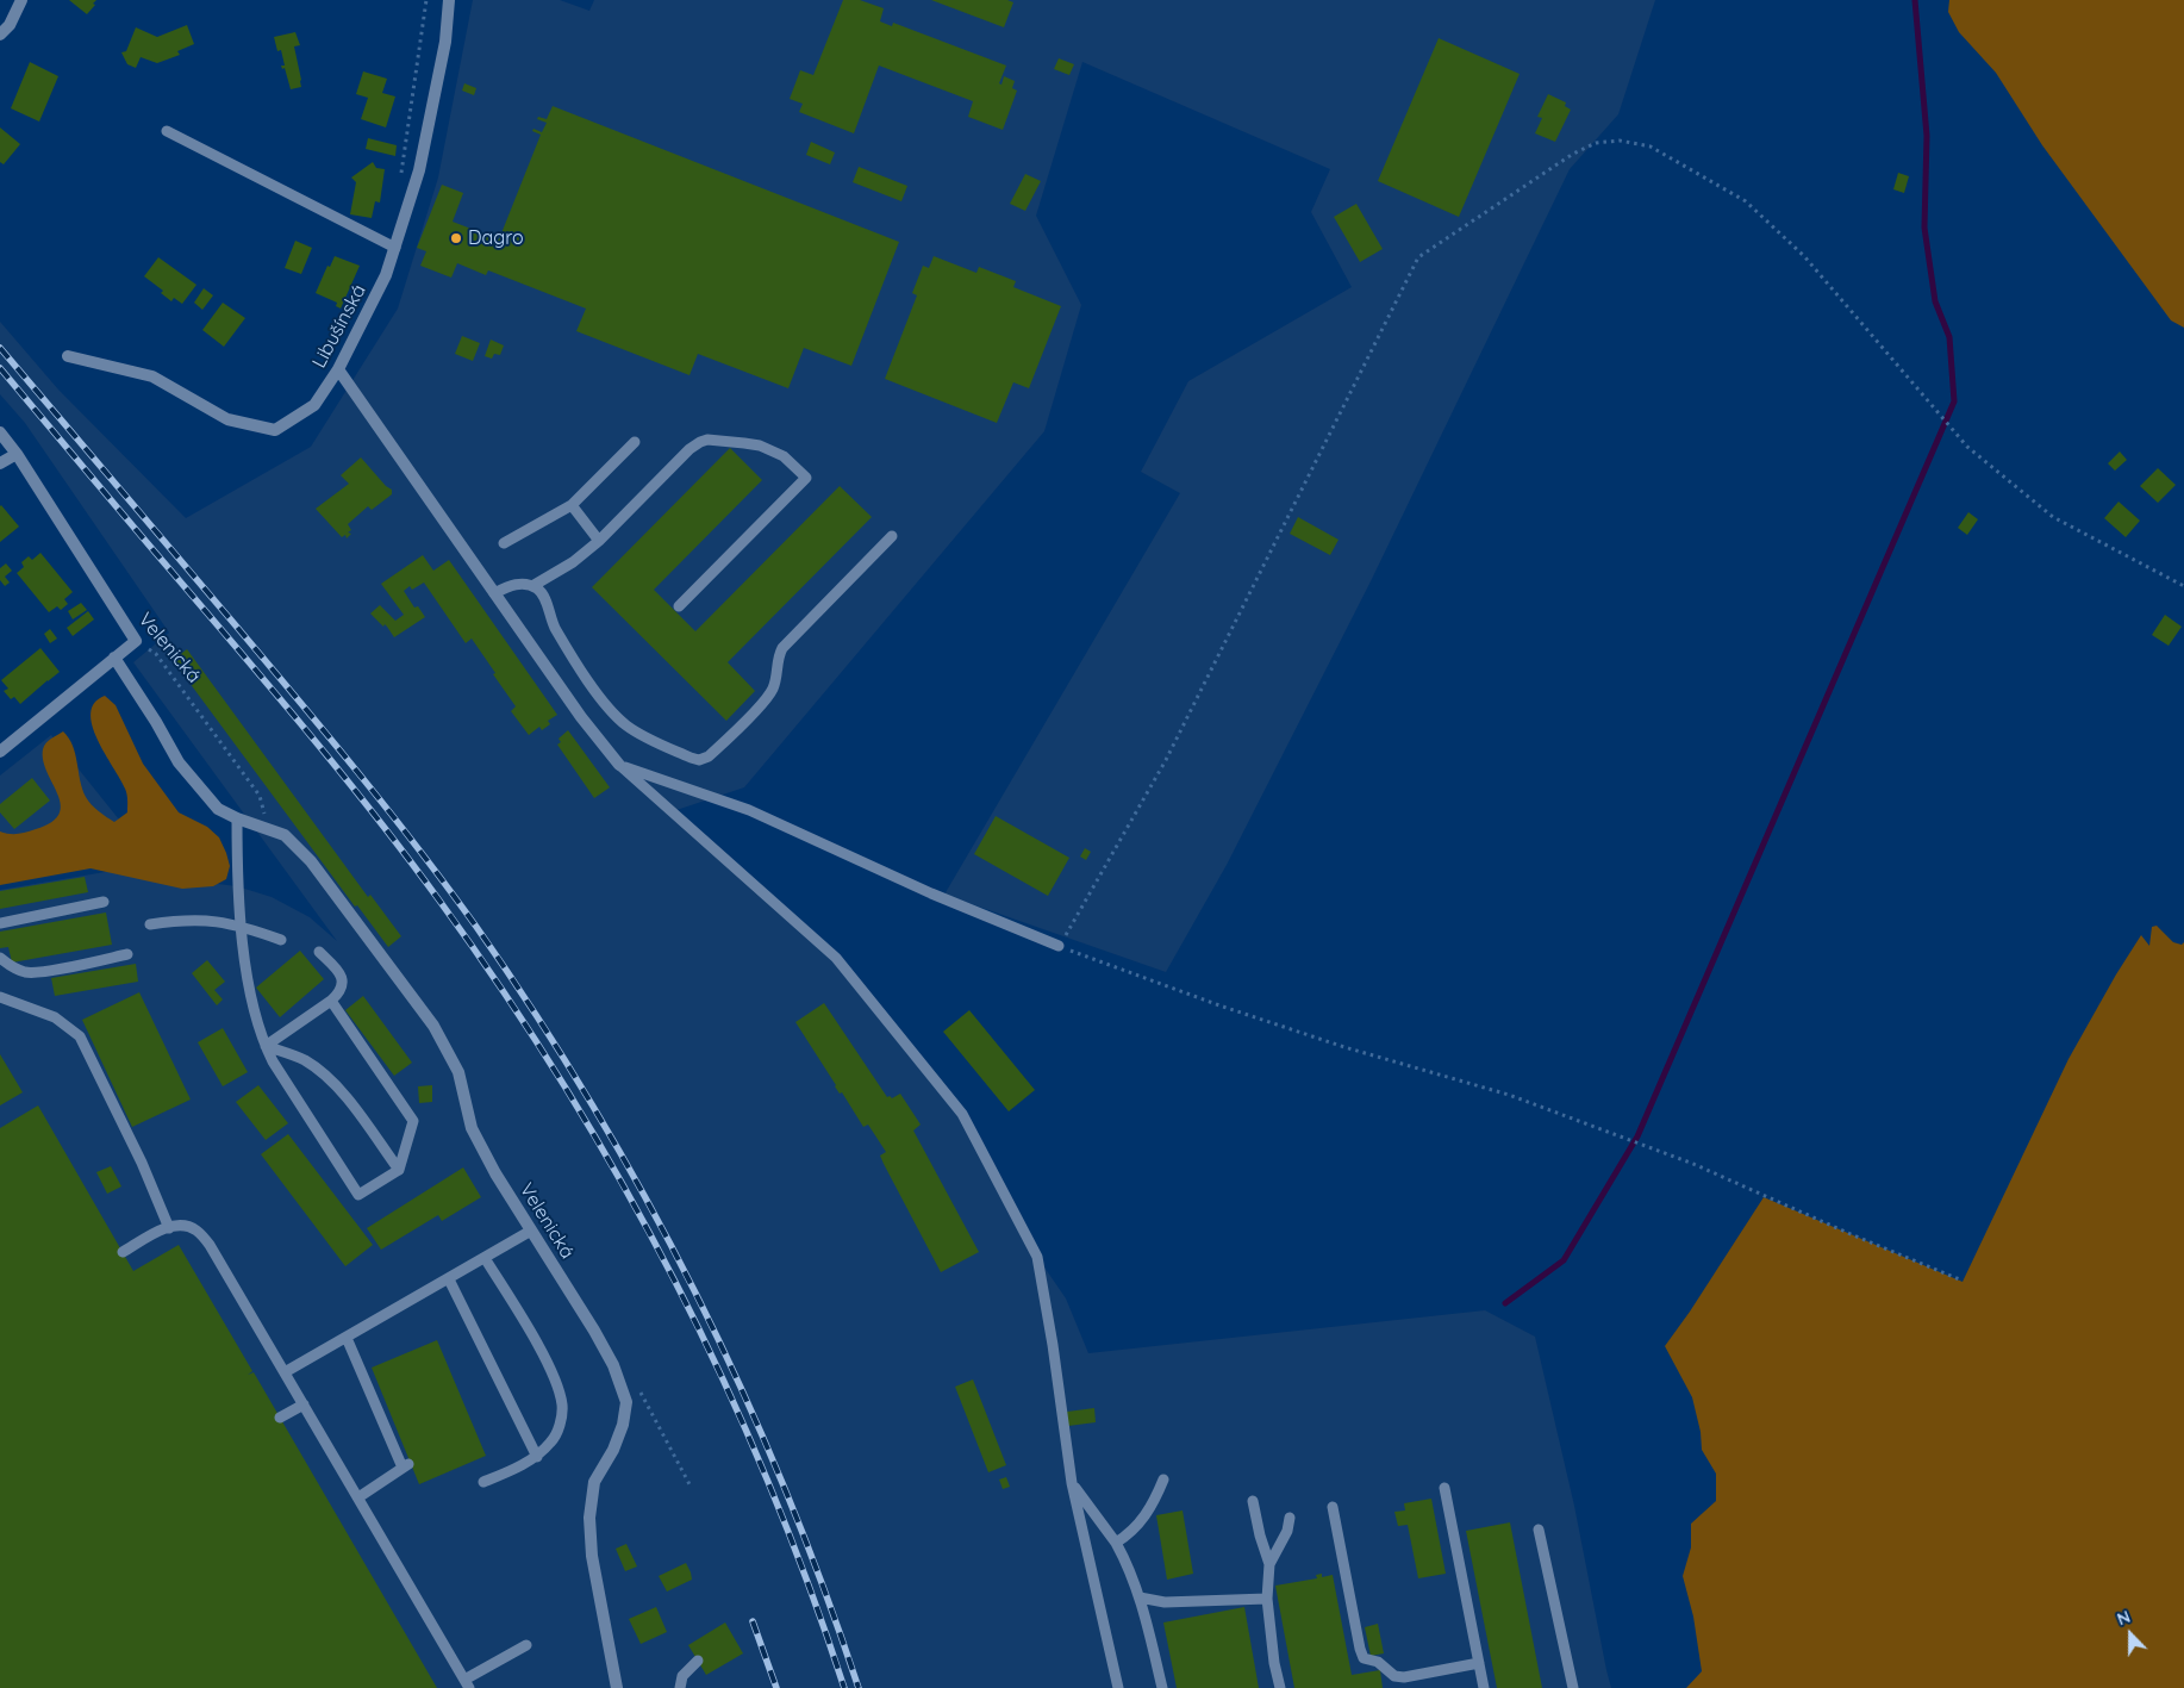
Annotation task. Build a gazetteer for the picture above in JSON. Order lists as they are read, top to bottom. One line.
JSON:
{"streets":{"street":["Libušínská","Velenická"]},"places":["Dagro"],"north":"top"}
